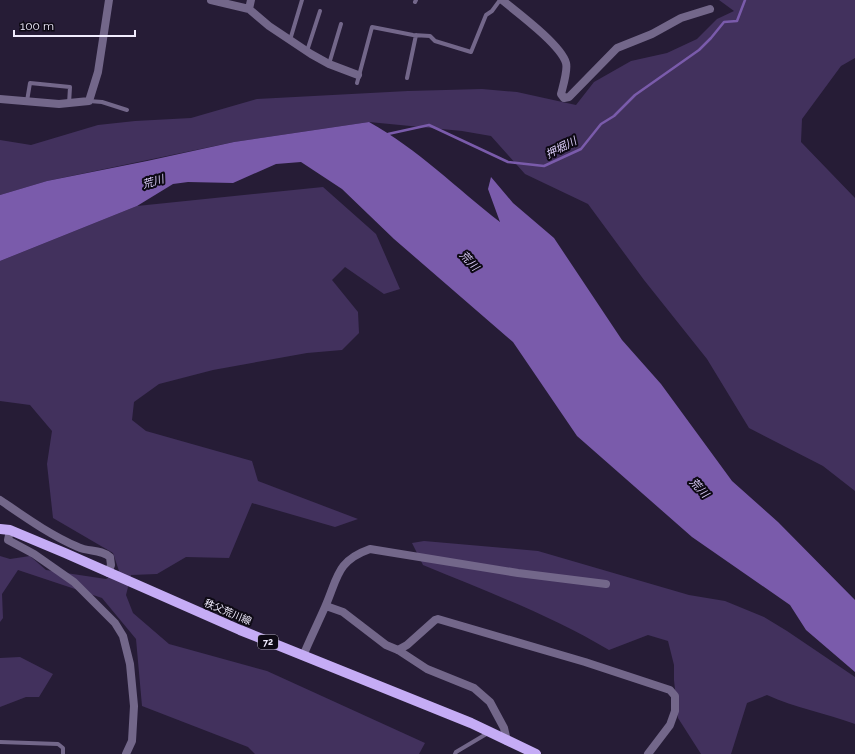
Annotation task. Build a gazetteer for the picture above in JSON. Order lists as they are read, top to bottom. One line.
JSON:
{"streets":{"main road":["秩父荒川線","72"]},"water":["押堀川","荒川"],"scale_bar":"100 m"}
